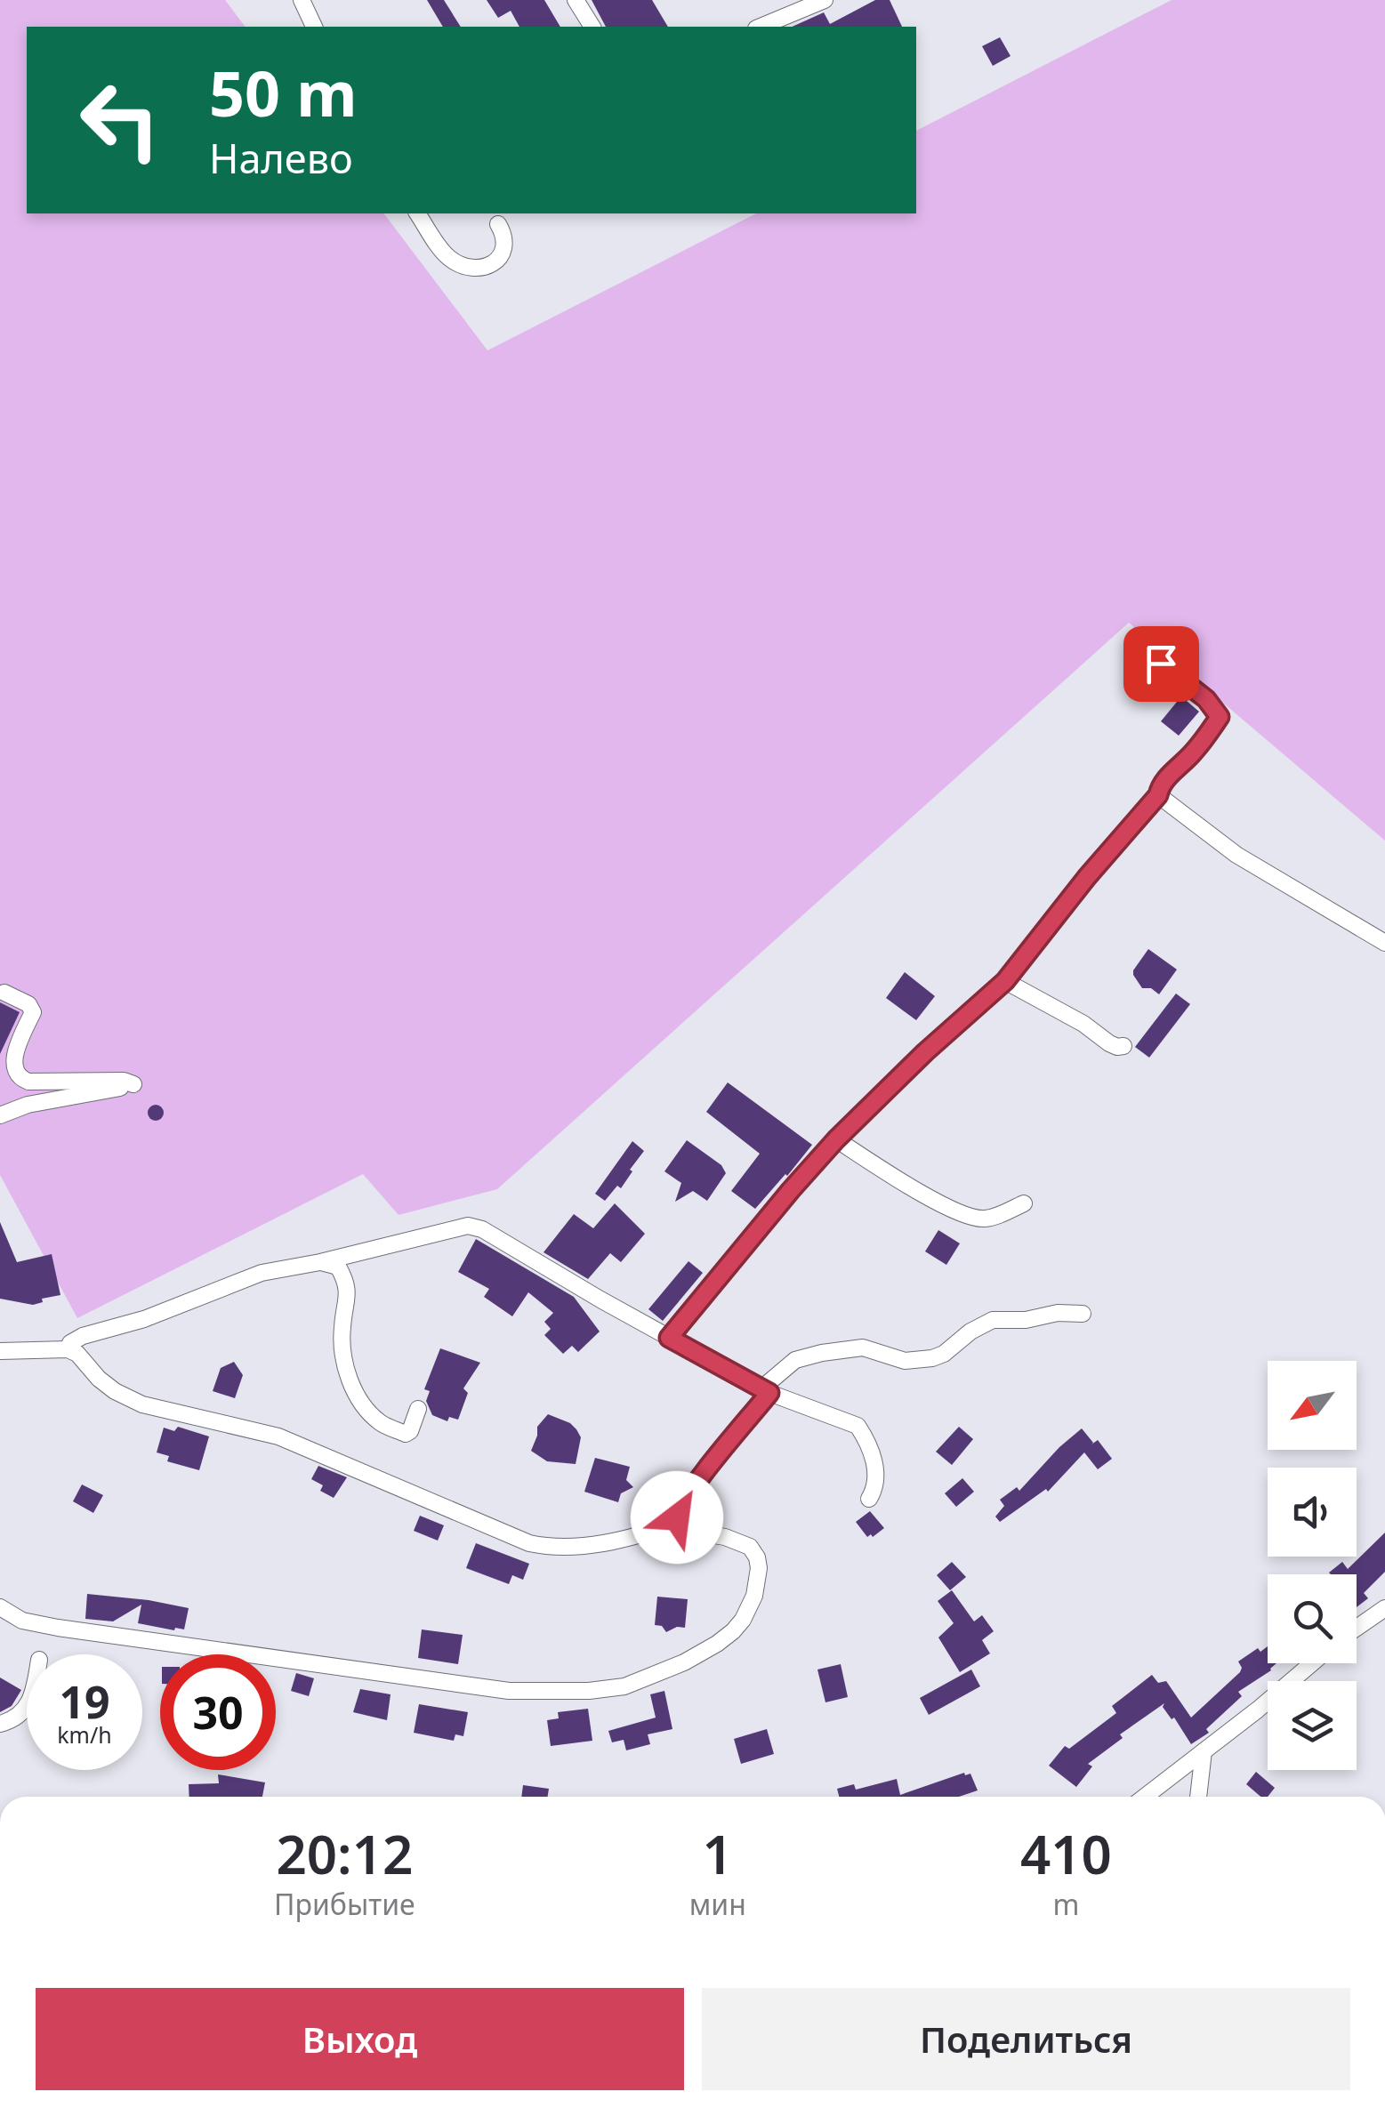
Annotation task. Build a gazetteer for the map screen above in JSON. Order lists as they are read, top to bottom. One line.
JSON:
{"north":"bottom left","page":{"turn":["50 m","Налево"],"speed":"19 km/h","limit":"30","eta":["20:12","Прибытие","1","мин","410","m"],"buttons":["Выход","Поделиться"]}}
